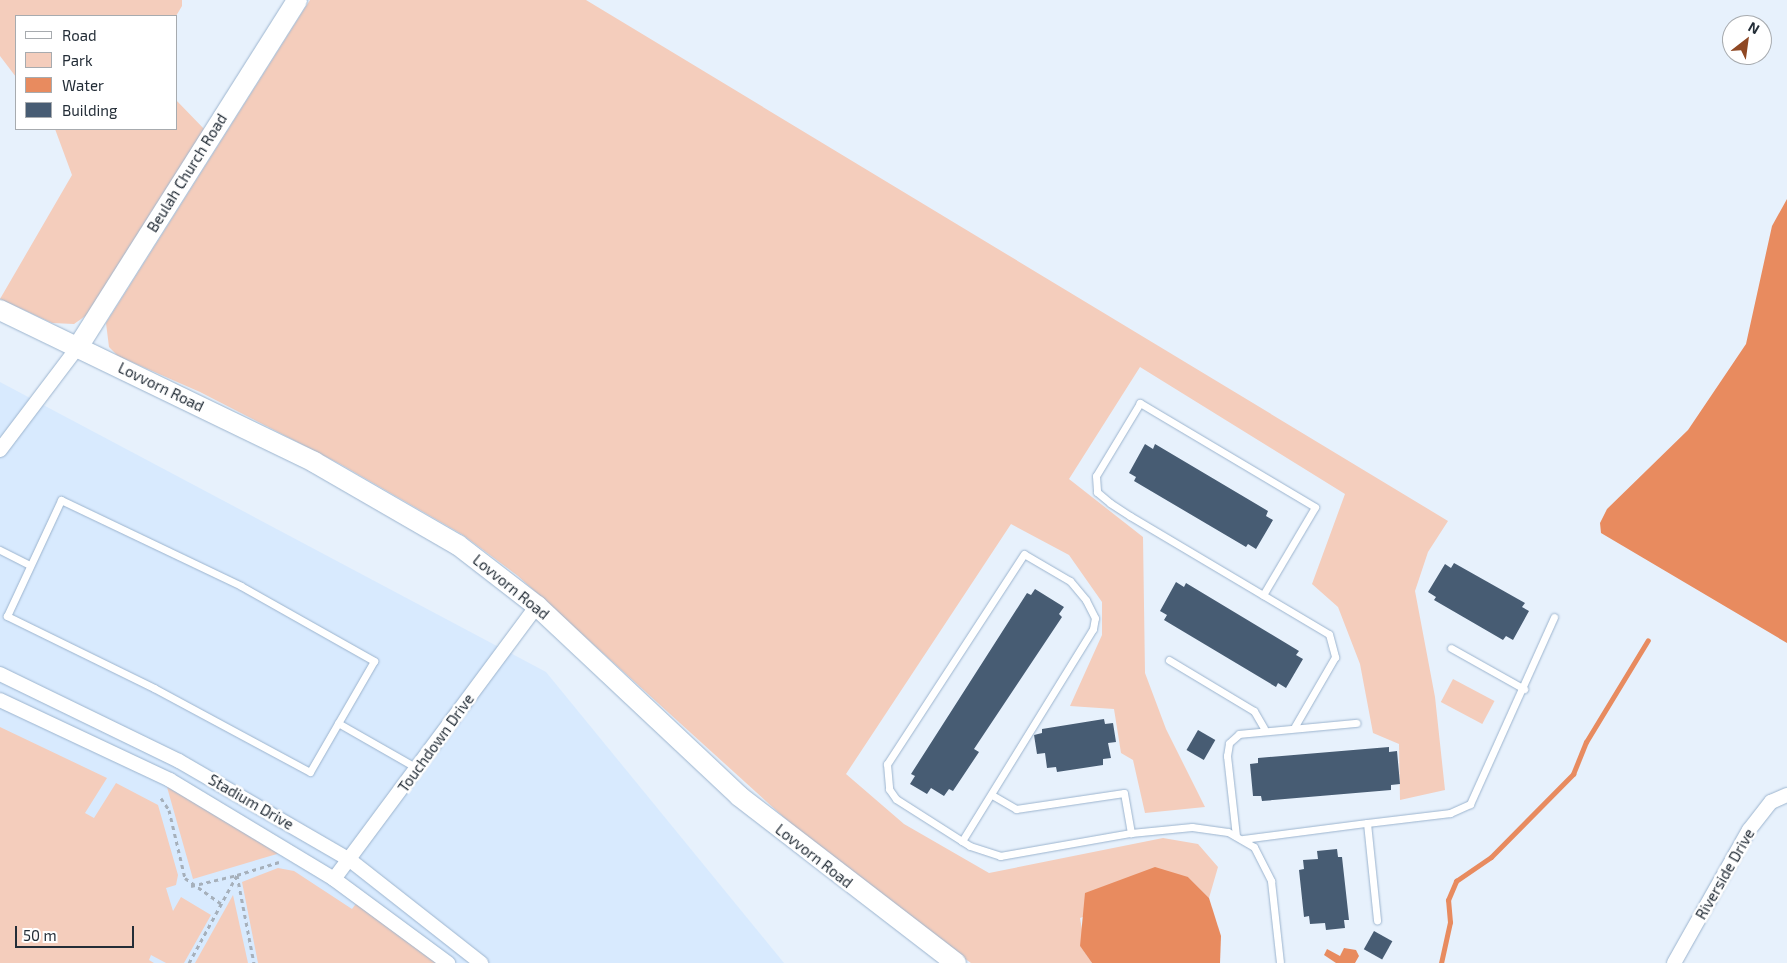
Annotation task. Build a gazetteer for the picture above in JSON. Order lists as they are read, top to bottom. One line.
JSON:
{"streets":{"street":["Beulah Church Road","Lovvorn Road","Touchdown Drive","Stadium Drive","Riverside Drive"]},"crossings":[["Beulah Church Road","Lovvorn Road"],["Lovvorn Road","Touchdown Drive"],["Touchdown Drive","Stadium Drive"]],"legend":["Road","Park","Water","Building"],"scale_bar":"50 m","north":"top right"}
